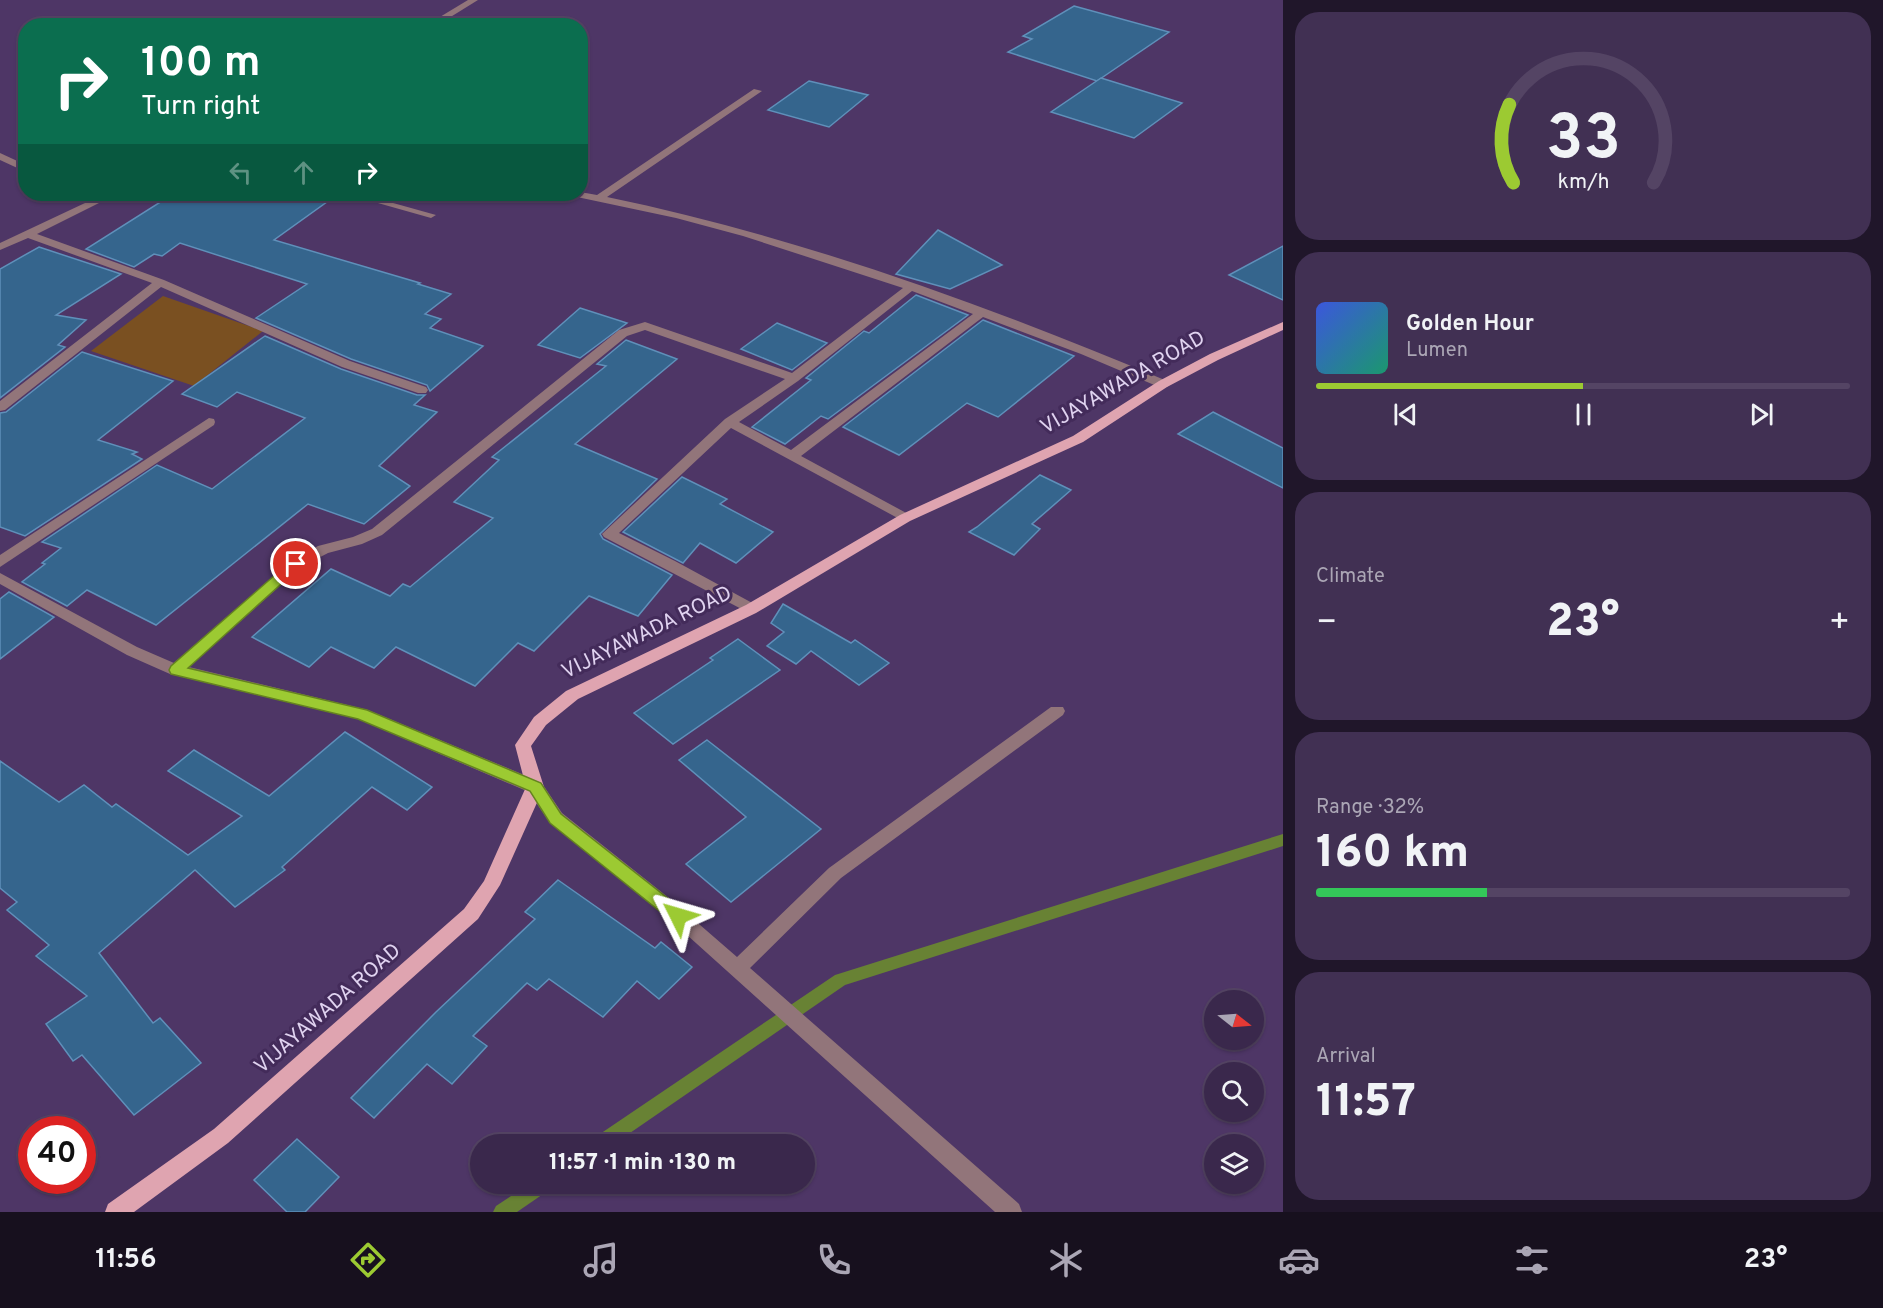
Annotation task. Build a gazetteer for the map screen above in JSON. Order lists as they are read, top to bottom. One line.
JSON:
{"streets":{"main road":["VIJAYAWADA ROAD"]},"north":"right","page":{"turn":["100 m","Turn right"],"song":["Golden Hour","Lumen"],"tile":["Climate",["Range · 32%","160 km"],["Arrival","11:57"]],"heat":["−","23°","+"],"limit":"40","trip":"11:57 · 1 min · 130 m","tabs":["11:56","23°"],"gauge":["33","km/h"]}}
